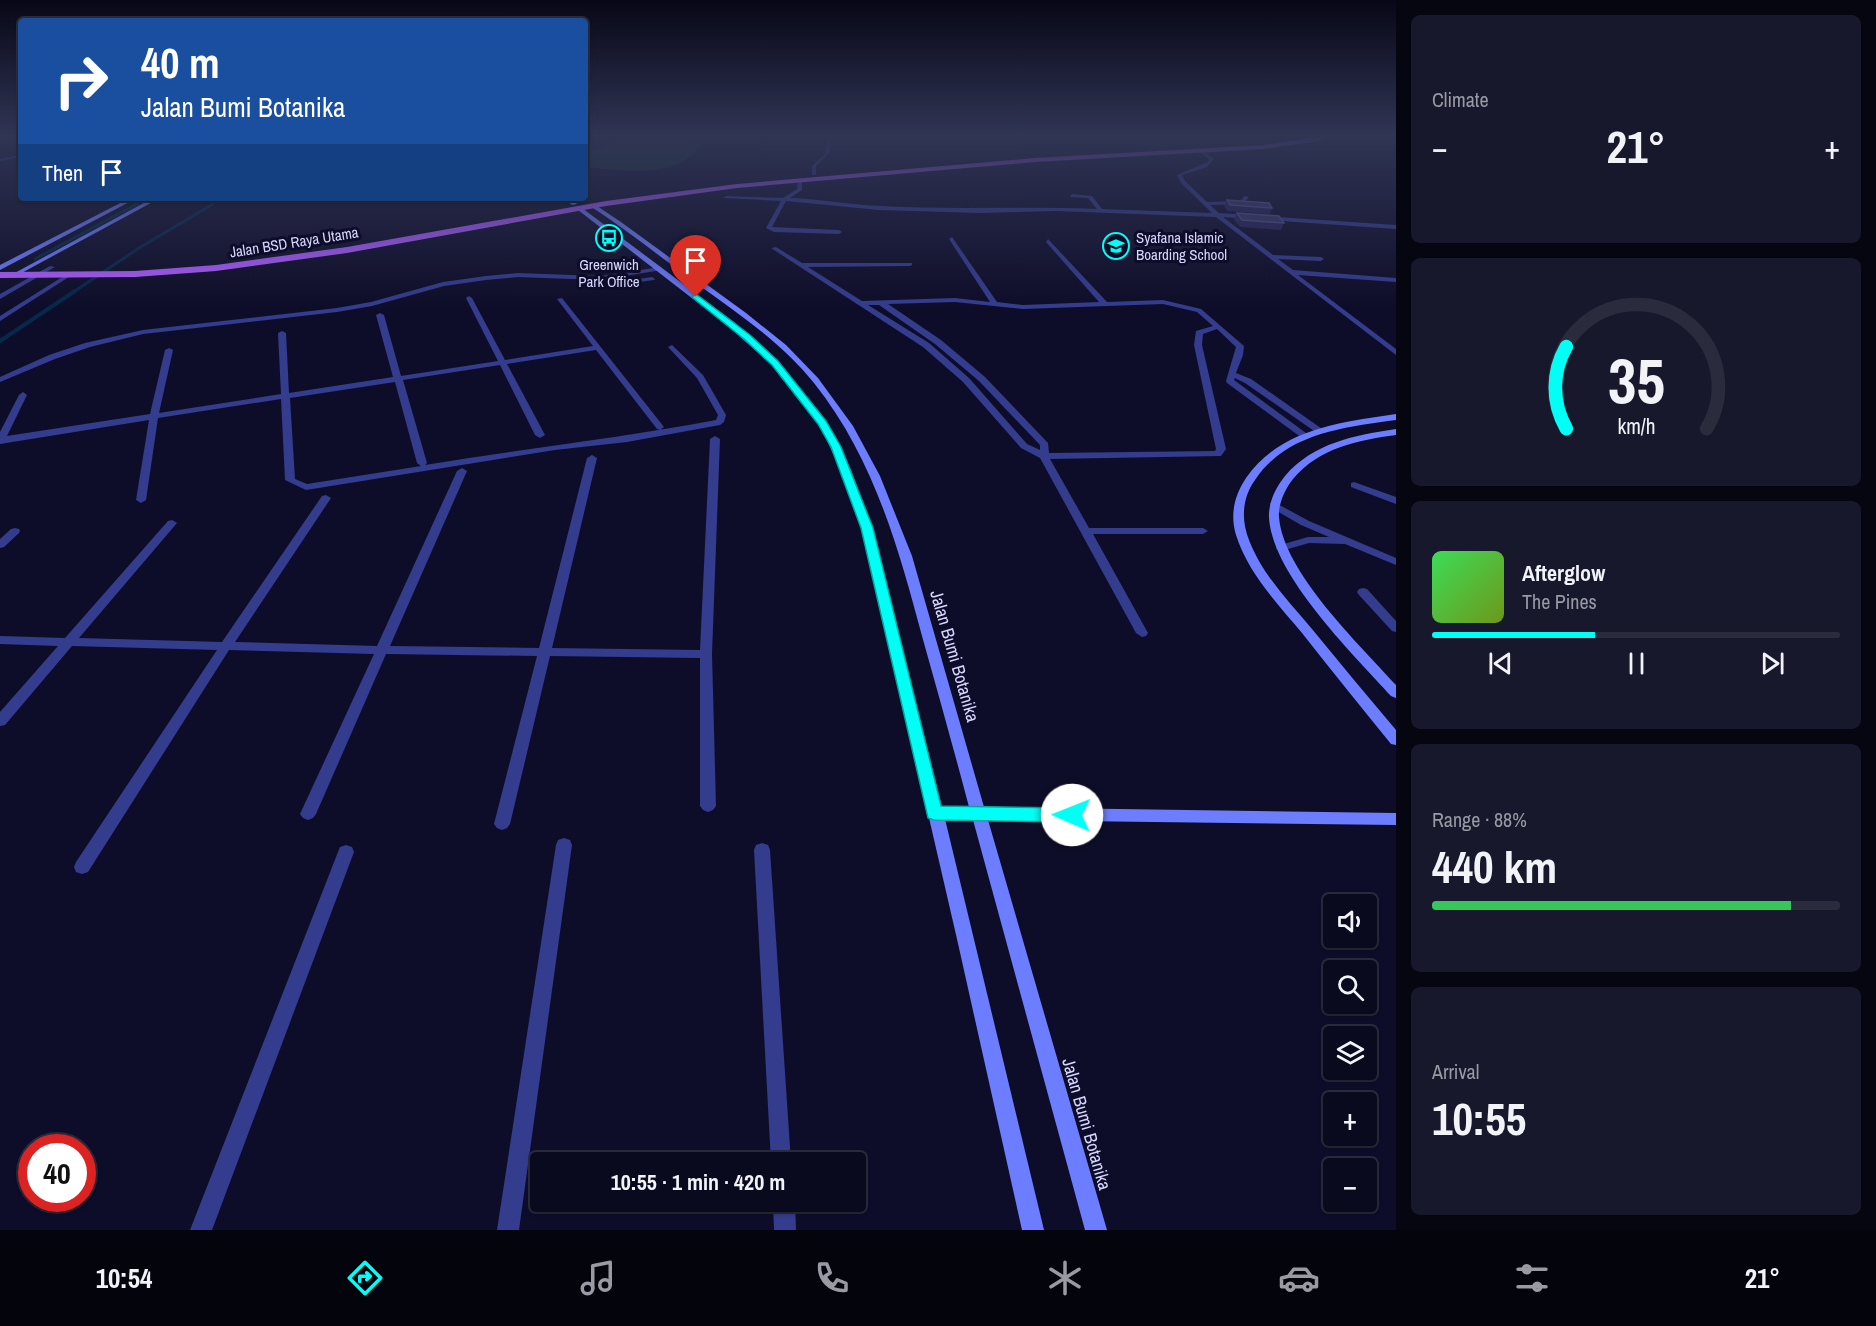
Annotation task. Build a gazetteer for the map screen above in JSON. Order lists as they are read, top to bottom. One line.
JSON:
{"streets":{"main road":["Jalan BSD Raya Utama","Jalan Bumi Botanika"]},"crossings":[["Jalan BSD Raya Utama","Jalan Bumi Botanika"]],"places":{"bus stop":["Greenwich Park Office"],"school or university":["Syafana Islamic Boarding School"]},"page":{"tile":["Climate",["Range · 88%","440 km"],["Arrival","10:55"]],"turn":["40 m","Jalan Bumi Botanika"],"heat":["−","21°","+"],"then":"Then","song":["Afterglow","The Pines"],"map_buttons":["+","−"],"limit":"40","trip":"10:55 · 1 min · 420 m","tabs":["10:54","21°"],"gauge":["35","km/h"]}}
